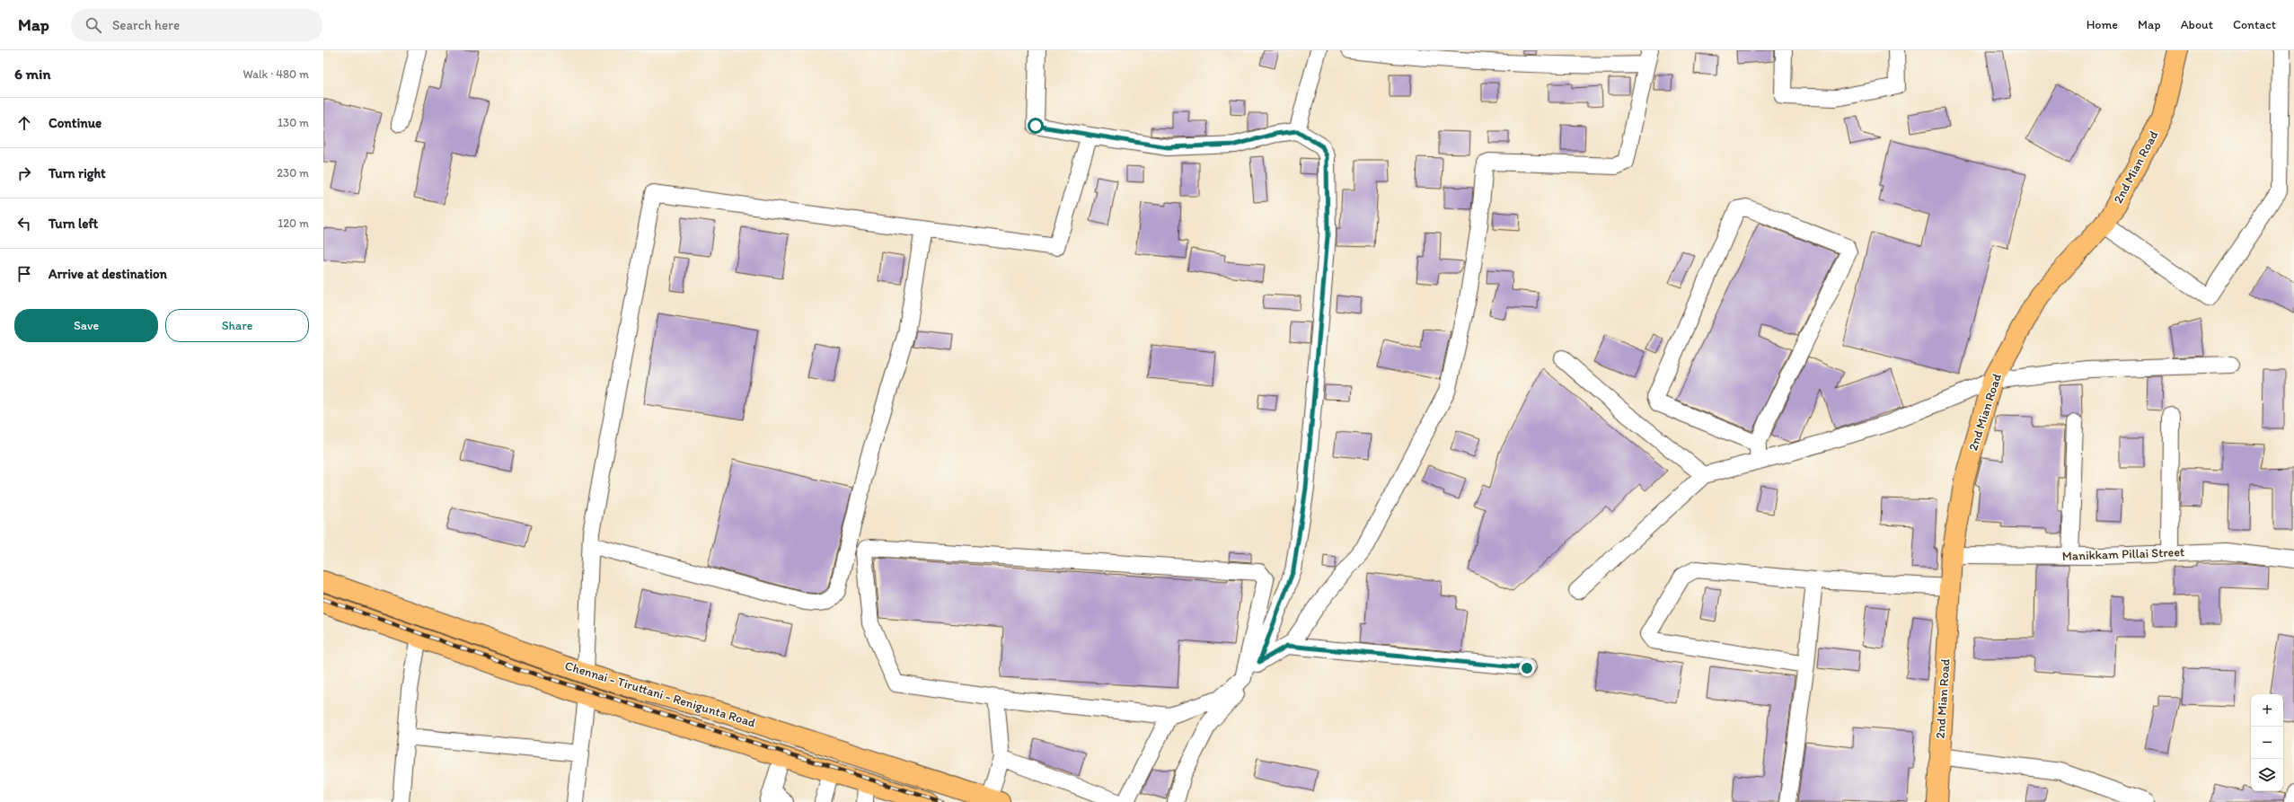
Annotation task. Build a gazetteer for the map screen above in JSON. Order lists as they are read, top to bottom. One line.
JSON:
{"streets":{"main road":["2nd Mian Road","Chennai - Tiruttani - Renigunta Road"],"street":["Manikkam Pillai Street"]},"crossings":[["2nd Mian Road","Manikkam Pillai Street"]],"page":{"header":"Map","search":"Search here","nav":["Home","Map","About","Contact"],"heading":["6 min","Walk · 480 m"],"list":[["Continue","130 m"],["Turn right","230 m"],["Turn left","120 m"],"Arrive at destination"],"buttons":["Save","Share"],"map_buttons":["+","−"]}}
